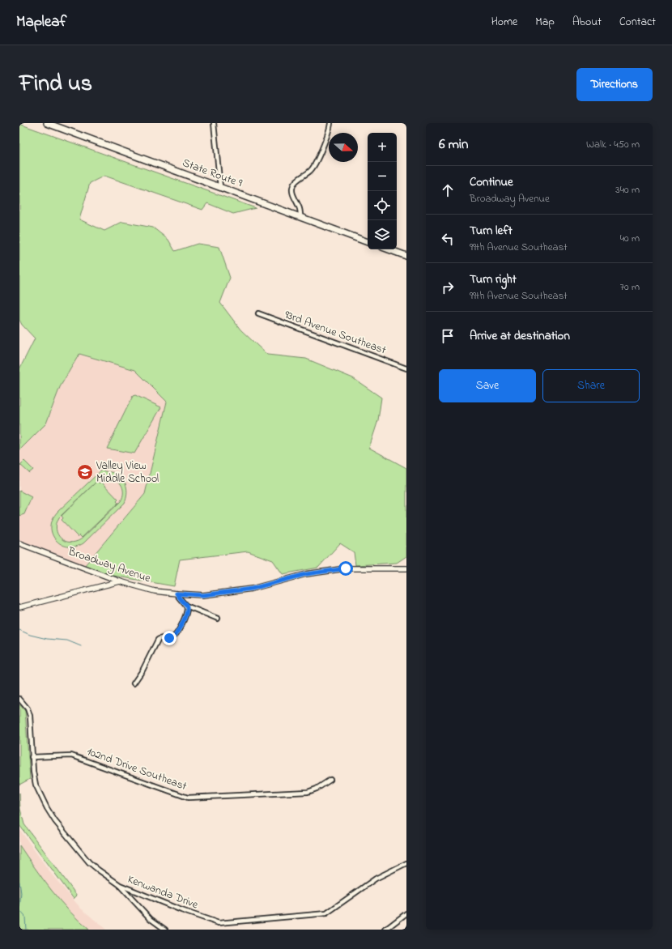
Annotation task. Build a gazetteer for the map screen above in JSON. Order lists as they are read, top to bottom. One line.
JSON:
{"streets":{"main road":["State Route 9"],"street":["93rd Avenue Southeast","Broadway Avenue","102nd Drive Southeast","Kenwanda Drive"]},"crossings":[["102nd Drive Southeast","Kenwanda Drive"]],"places":{"school or university":["Valley View Middle School"]},"north":"right","page":{"header":"Mapleaf","nav":["Home","Map","About","Contact"],"title":"Find us","buttons":["Directions",["Save","Share"]],"heading":["6 min","Walk · 450 m"],"map_buttons":["+","−"],"list":[["Continue","Broadway Avenue","340 m"],["Turn left","99th Avenue Southeast","40 m"],["Turn right","99th Avenue Southeast","70 m"],"Arrive at destination"]}}
